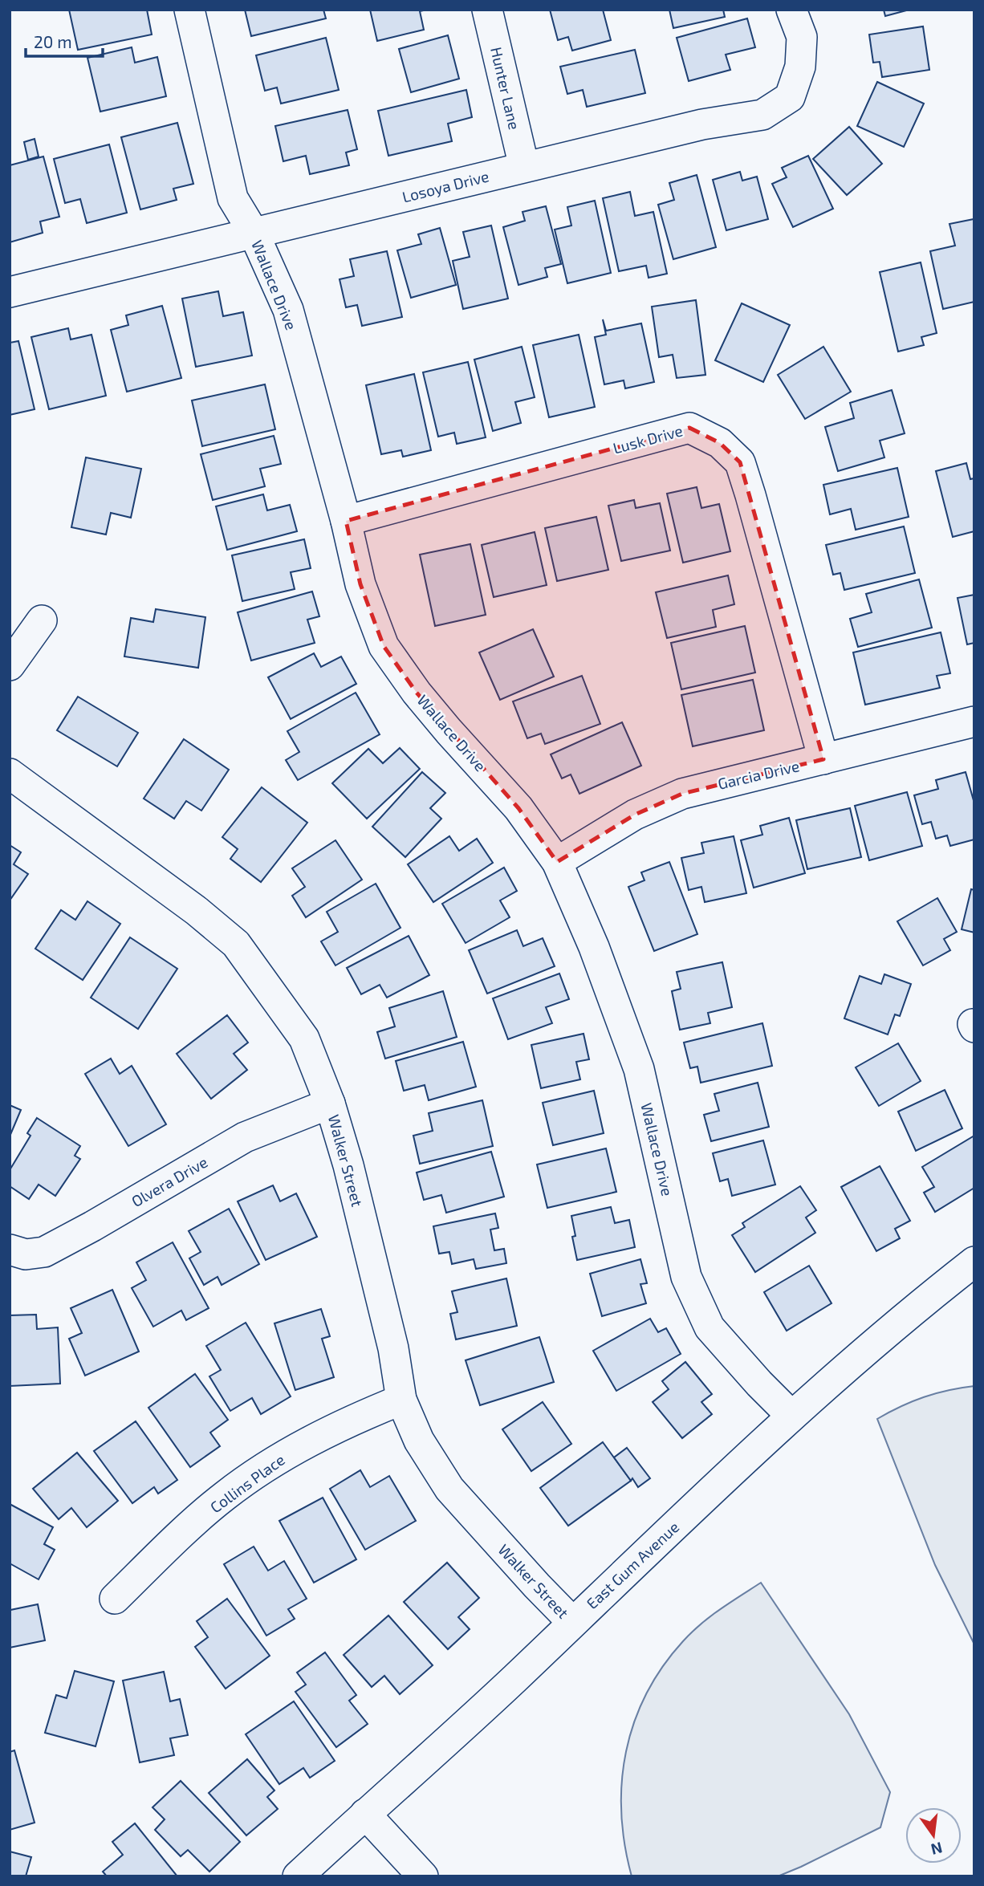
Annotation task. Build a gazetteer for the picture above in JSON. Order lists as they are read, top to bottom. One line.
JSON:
{"streets":{"street":["Hunter Lane","Losoya Drive","Wallace Drive","Lusk Drive","Garcia Drive","Walker Street","Olvera Drive","Collins Place","East Gum Avenue"]},"crossings":[["Hunter Lane","Losoya Drive"],["Losoya Drive","Wallace Drive"],["Wallace Drive","Lusk Drive"],["Wallace Drive","Garcia Drive"],["Wallace Drive","East Gum Avenue"],["Lusk Drive","Garcia Drive"],["Walker Street","Olvera Drive"],["Walker Street","Collins Place"],["Walker Street","East Gum Avenue"]],"scale_bar":"20 m","north":"bottom"}
